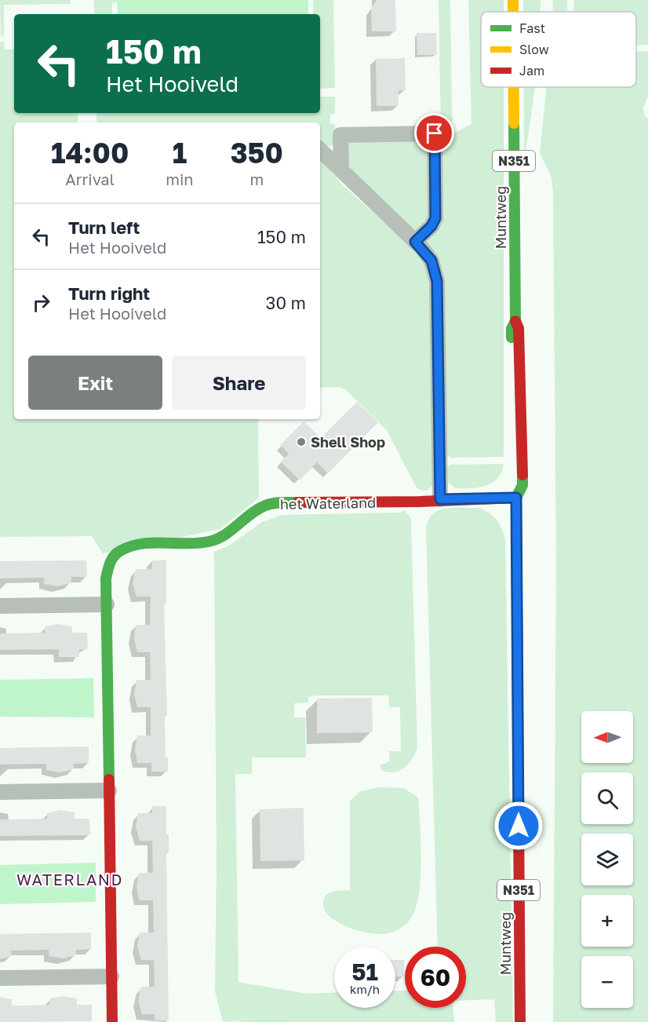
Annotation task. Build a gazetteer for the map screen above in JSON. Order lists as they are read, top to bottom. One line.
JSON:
{"streets":{"main road":["N351","Muntweg","het Waterland"]},"crossings":[["Muntweg","het Waterland"]],"districts":["WATERLAND"],"places":["Shell Shop"],"legend":["Fast","Slow","Jam"],"north":"left","page":{"turn":["150 m","Het Hooiveld"],"eta":["14:00","Arrival","1","min","350","m"],"list":[{"name":"Turn left","note":"Het Hooiveld","value":"150 m"},{"name":"Turn right","note":"Het Hooiveld","value":"30 m"}],"buttons":["Exit","Share"],"map_buttons":["+","−"],"speed":"51 km/h","limit":"60"}}
